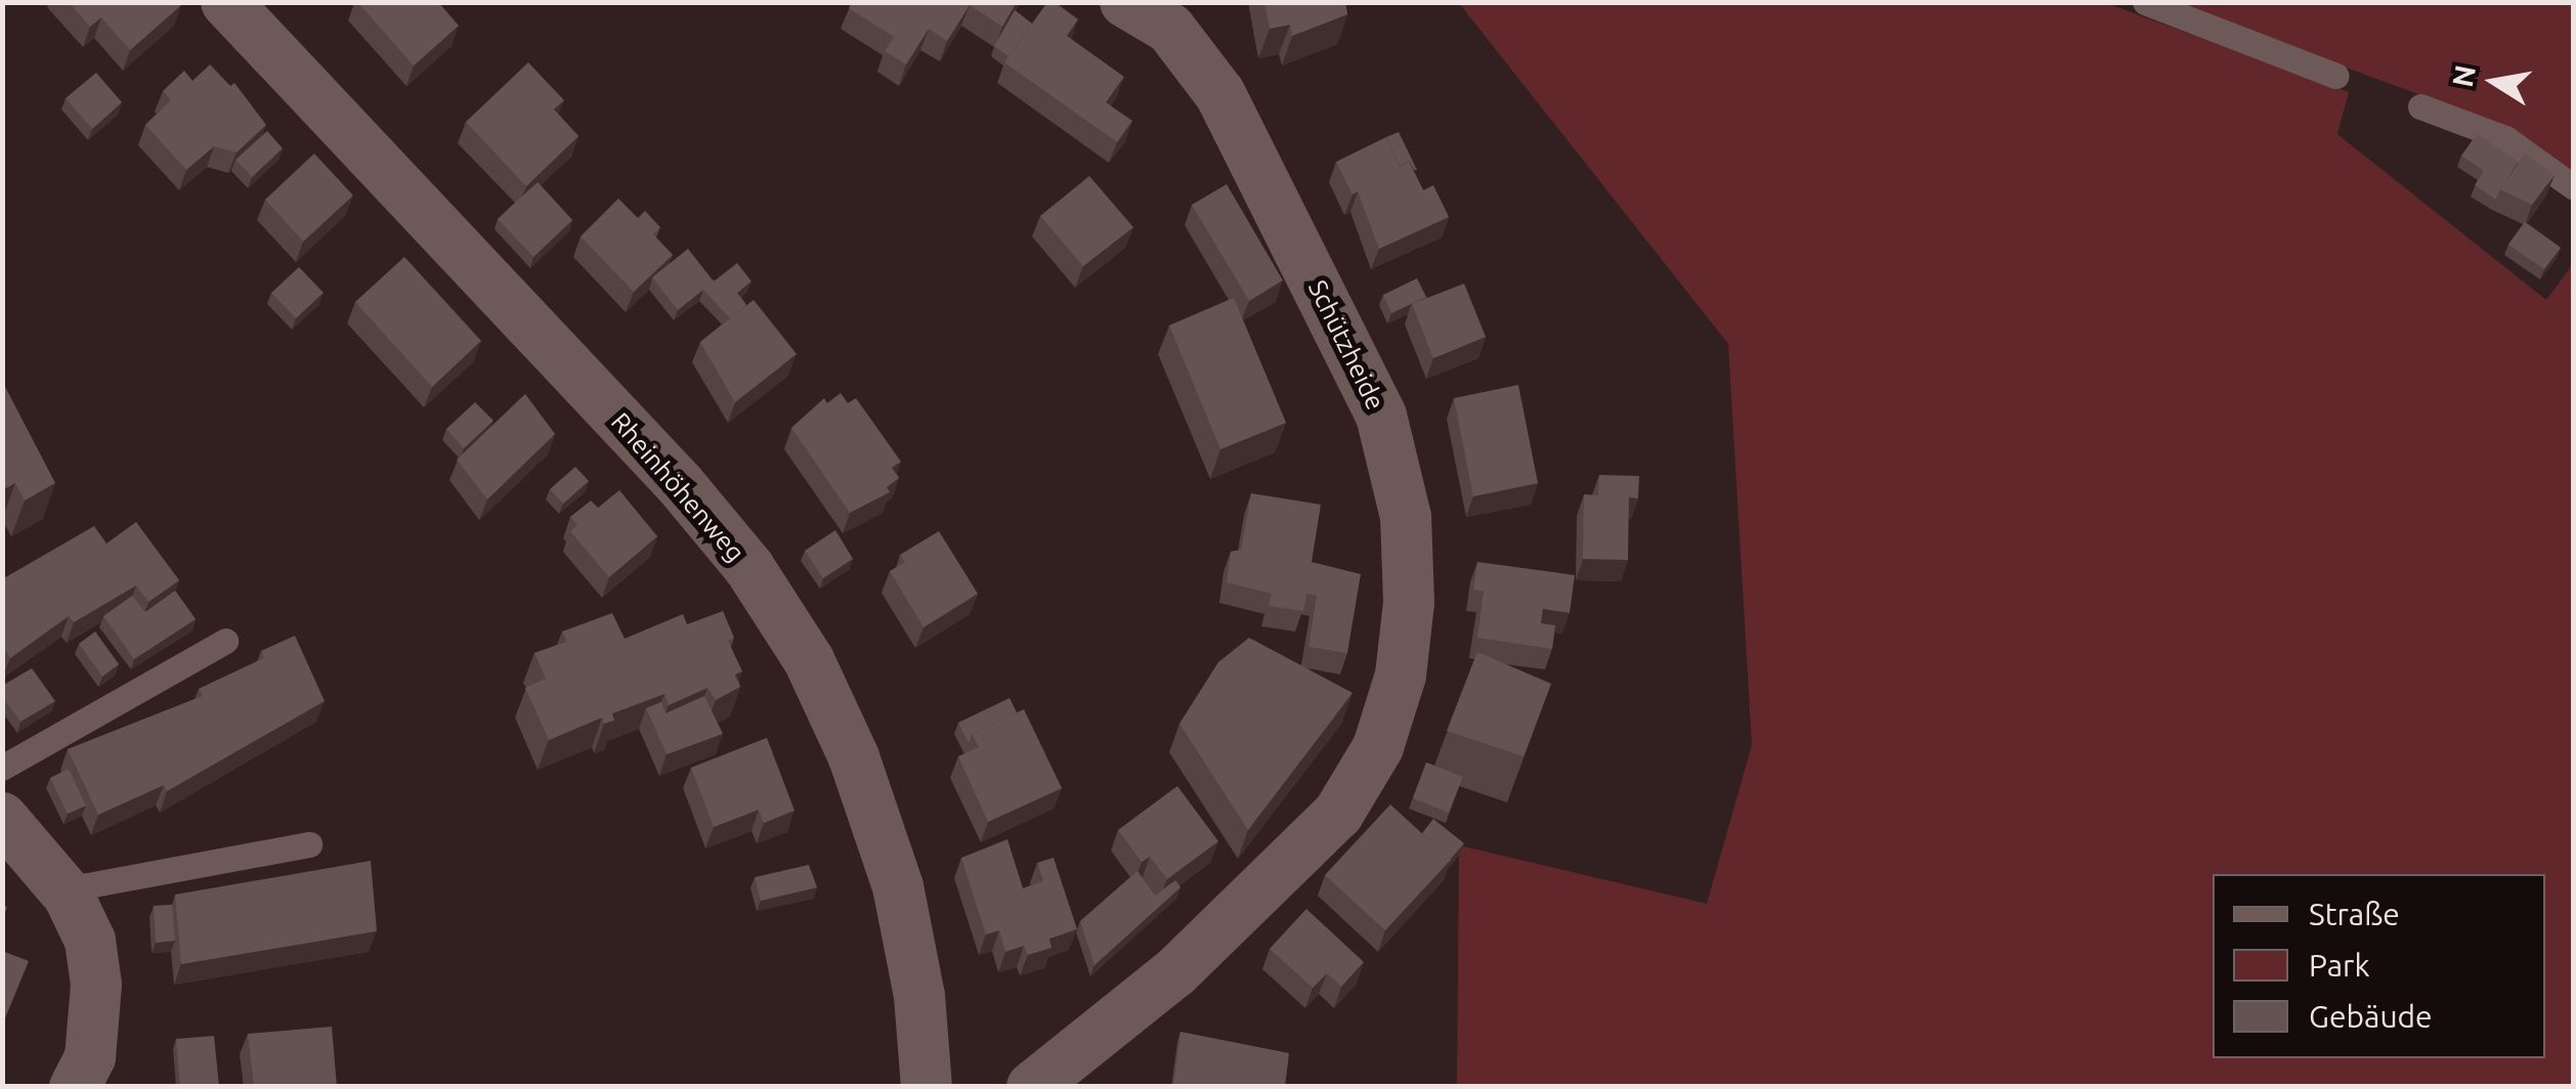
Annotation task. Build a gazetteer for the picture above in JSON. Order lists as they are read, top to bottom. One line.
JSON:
{"streets":{"street":["Schützheide","Rheinhöhenweg"]},"legend":["Straße","Park","Gebäude"],"north":"left"}
